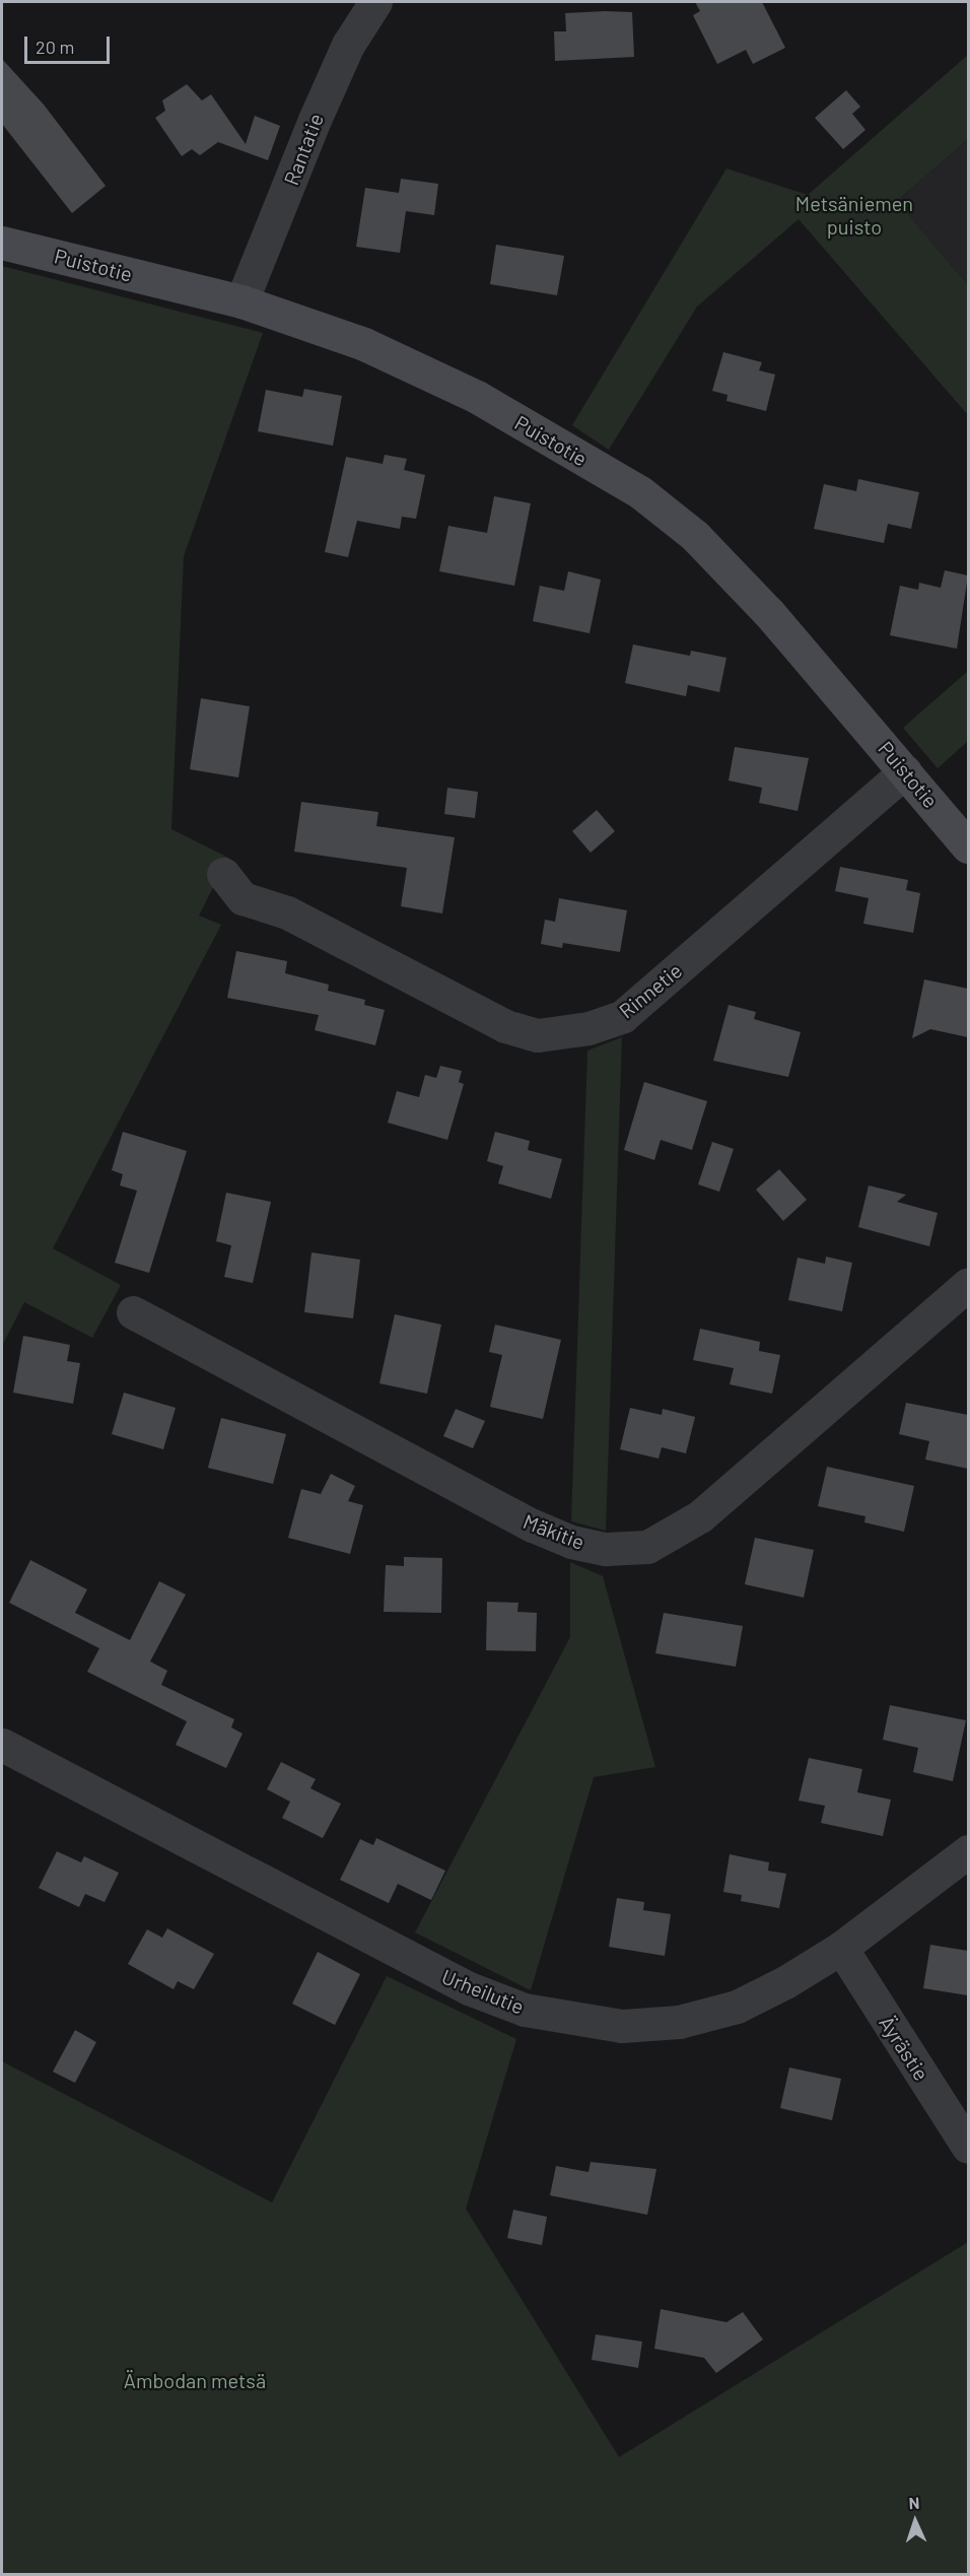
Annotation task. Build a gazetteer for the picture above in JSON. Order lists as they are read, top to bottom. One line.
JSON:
{"streets":{"street":["Rantatie","Puistotie","Rinnetie","Mäkitie","Urheilutie","Äyrästie"]},"crossings":[["Rantatie","Puistotie"],["Puistotie","Rinnetie"],["Urheilutie","Äyrästie"]],"parks":["Metsäniemen puisto","Ämbodan metsä"],"scale_bar":"20 m","north":"top"}
